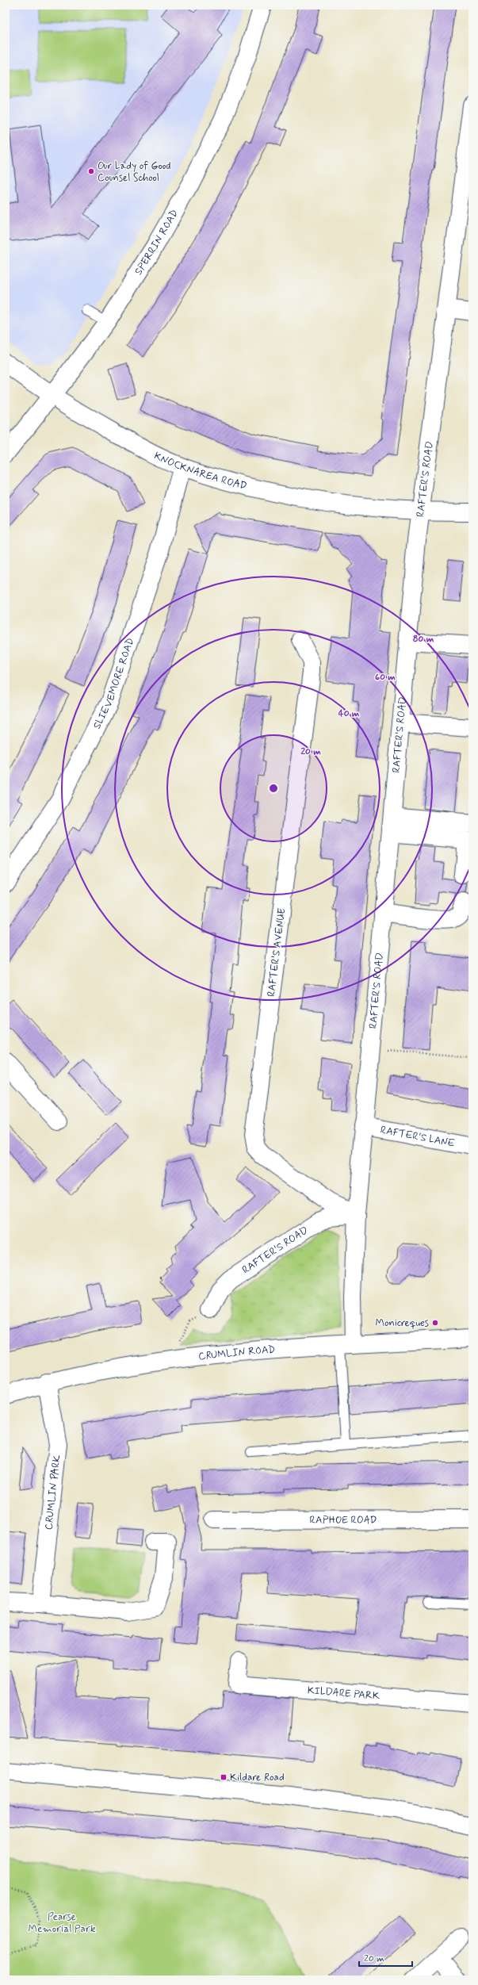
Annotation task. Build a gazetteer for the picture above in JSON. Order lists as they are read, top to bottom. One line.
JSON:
{"streets":{"street":["SPERRIN ROAD","KNOCKNAREA ROAD","RAFTER'S ROAD","SLIEVEMORE ROAD","RAFTER'S AVENUE","RAFTER'S LANE","CRUMLIN ROAD","CRUMLIN PARK","RAPHOE ROAD","KILDARE PARK"]},"crossings":[["SPERRIN ROAD","KNOCKNAREA ROAD"],["KNOCKNAREA ROAD","RAFTER'S ROAD"],["KNOCKNAREA ROAD","SLIEVEMORE ROAD"],["RAFTER'S ROAD","RAFTER'S AVENUE"],["RAFTER'S ROAD","RAFTER'S LANE"],["RAFTER'S ROAD","CRUMLIN ROAD"],["CRUMLIN ROAD","CRUMLIN PARK"]],"parks":["Pearse Memorial Park"],"places":{"other":["Our Lady of Good Counsel School","Monicreques"],"transit":["Kildare Road"]},"scale_bar":"20 m","rings":["80 m","60 m","40 m","20 m"]}
